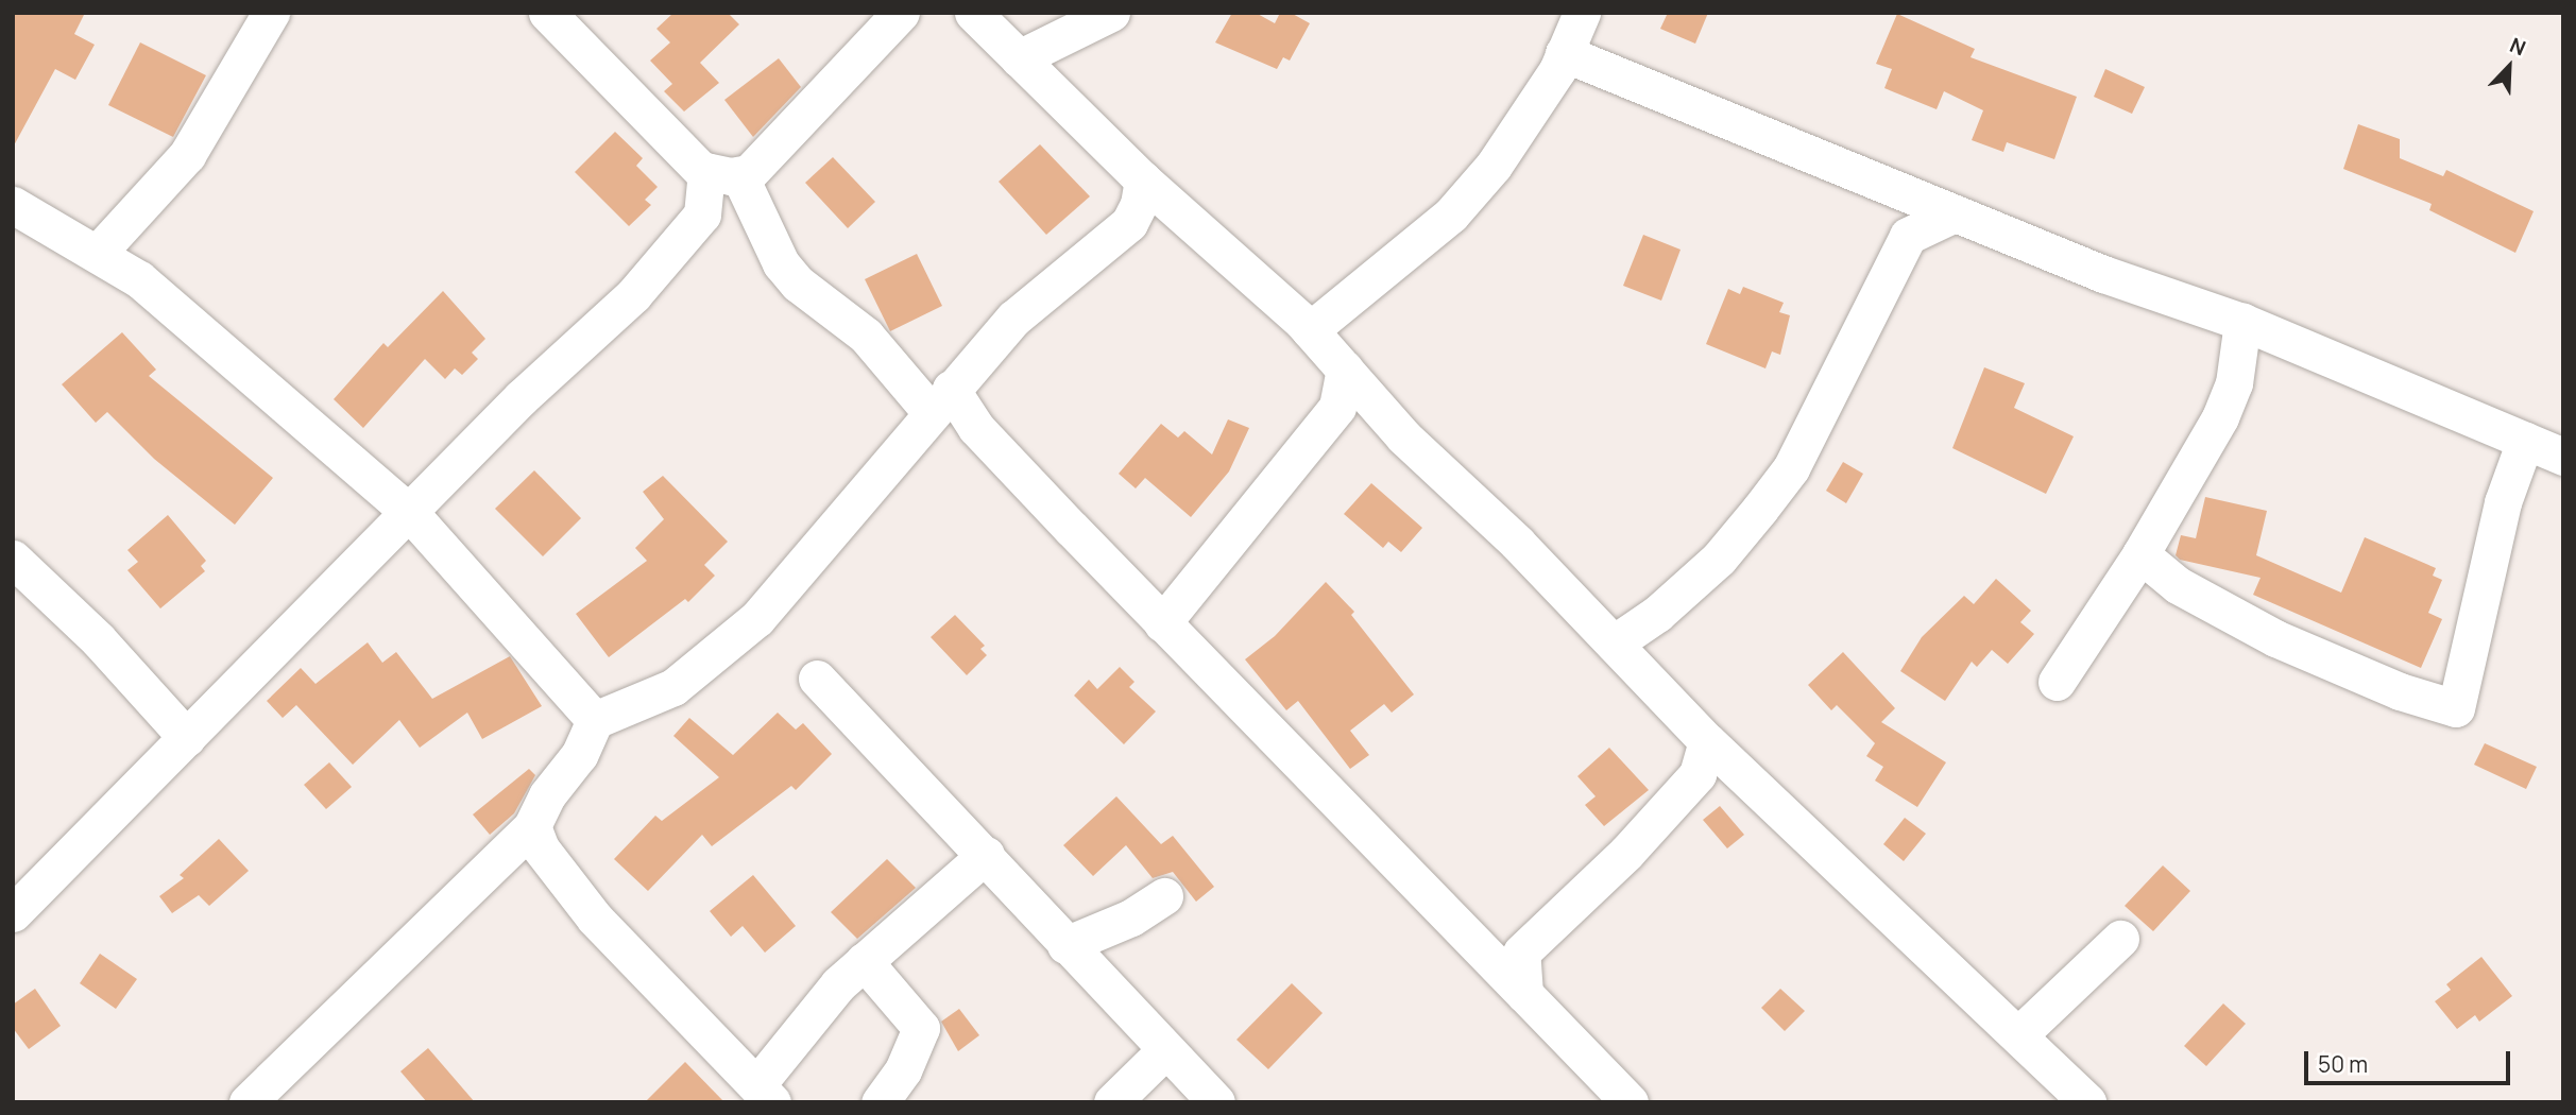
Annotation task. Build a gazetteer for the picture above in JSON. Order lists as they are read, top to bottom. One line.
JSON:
{"scale_bar":"50 m","north":"top right"}
